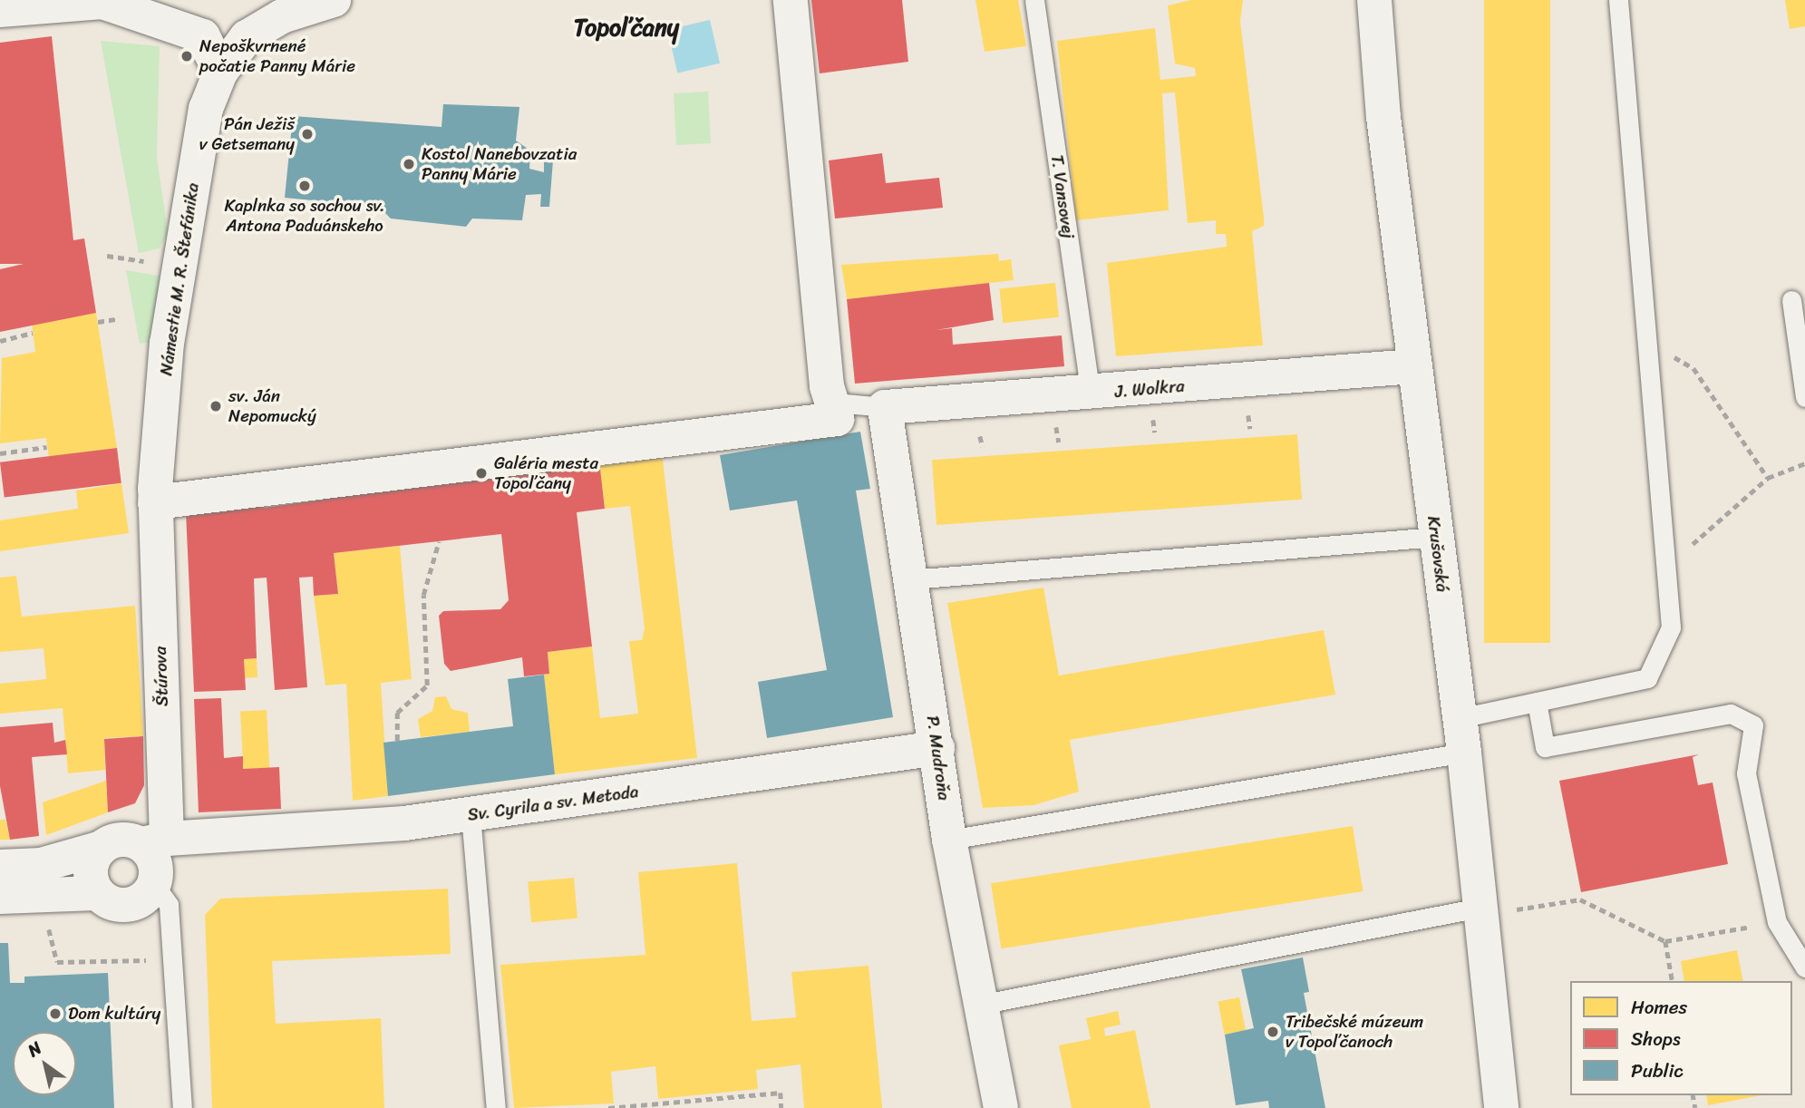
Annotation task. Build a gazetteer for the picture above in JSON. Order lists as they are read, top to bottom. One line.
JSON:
{"streets":{"street":["Námestie M. R. Štefánika","J. Wolkra","Krušovská","Štúrova","P. Mudroňa","Sv. Cyrila a sv. Metoda"],"lane":["T. Vansovej"]},"crossings":[["T. Vansovej","J. Wolkra"],["Námestie M. R. Štefánika","Štúrova"],["J. Wolkra","Krušovská"],["J. Wolkra","P. Mudroňa"],["Štúrova","Sv. Cyrila a sv. Metoda"],["P. Mudroňa","Sv. Cyrila a sv. Metoda"]],"districts":["Topoľčany"],"places":["Nepoškvrnené počatie Panny Márie","Pán Ježiš v Getsemany","Kostol Nanebovzatia Panny Márie","Kaplnka so sochou sv. Antona Paduánskeho","sv. Ján Nepomucký","Galéria mesta Topoľčany","Dom kultúry","Tribečské múzeum v Topoľčanoch"],"legend":["Homes","Shops","Public"],"north":"top left"}
